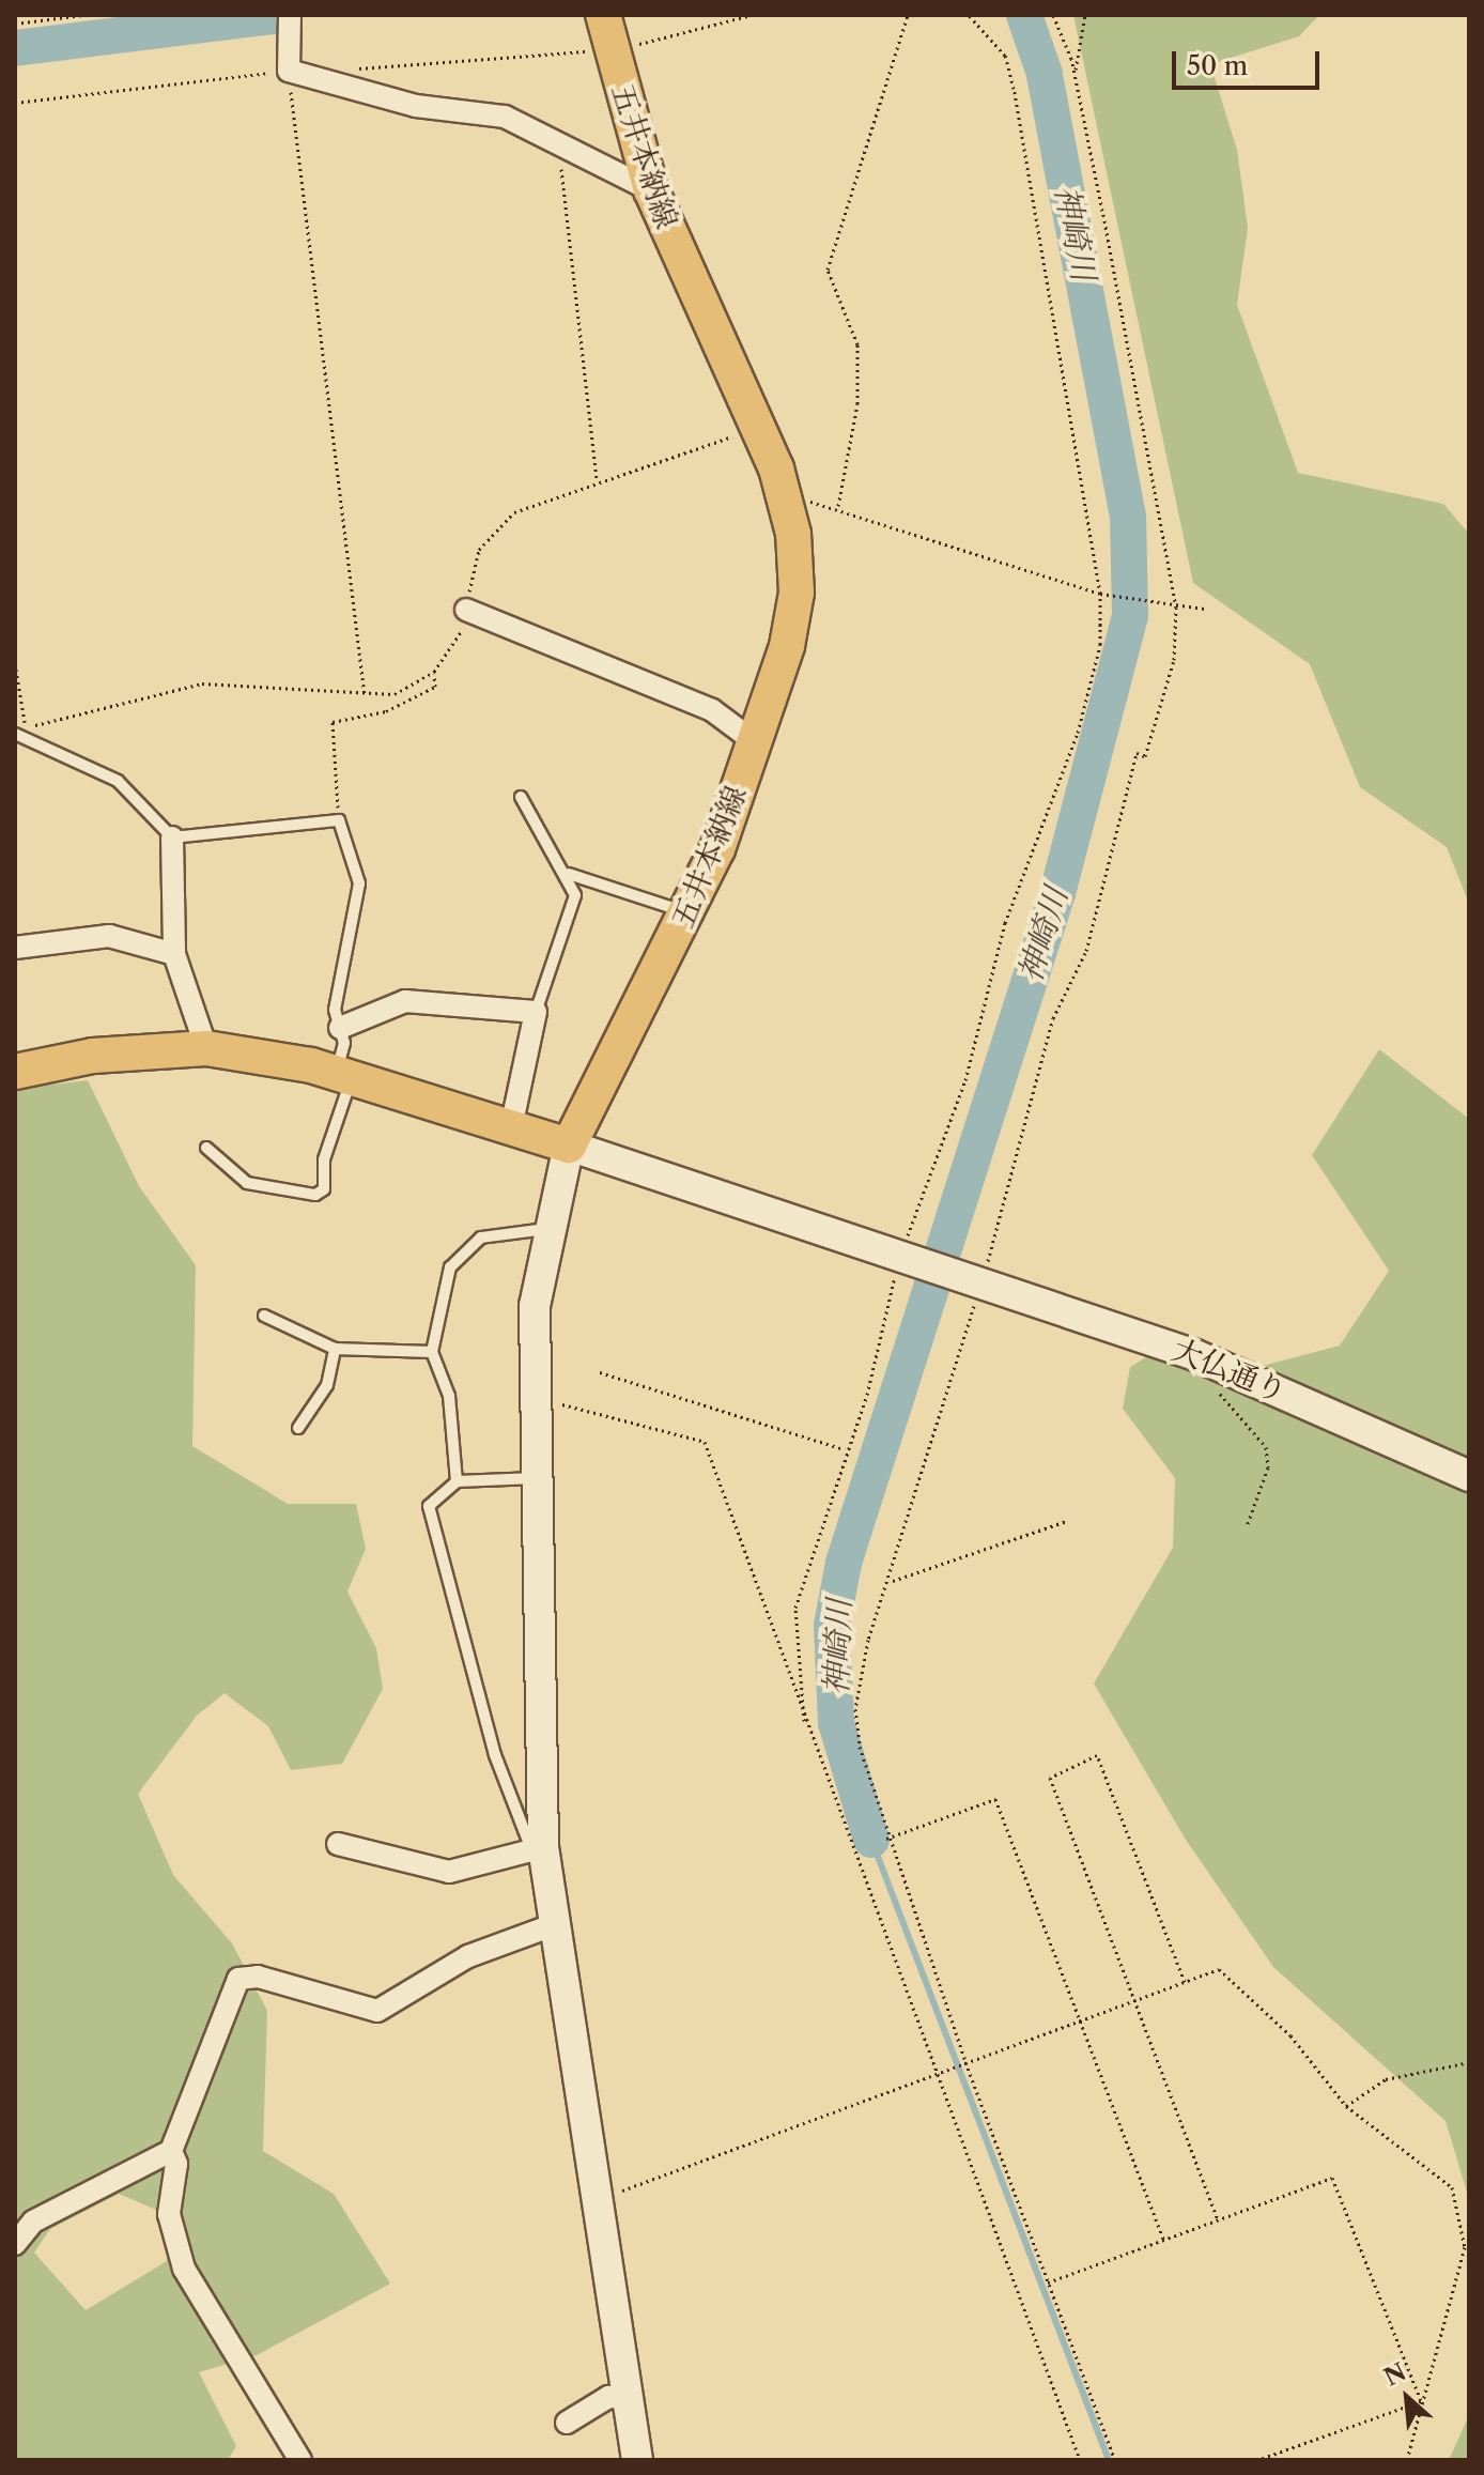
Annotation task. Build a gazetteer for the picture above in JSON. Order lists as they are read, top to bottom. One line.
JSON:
{"streets":{"main road":["五井本納線"],"street":["大仏通り"]},"crossings":[["五井本納線","大仏通り"]],"water":["神崎川"],"scale_bar":"50 m","north":"top left"}
